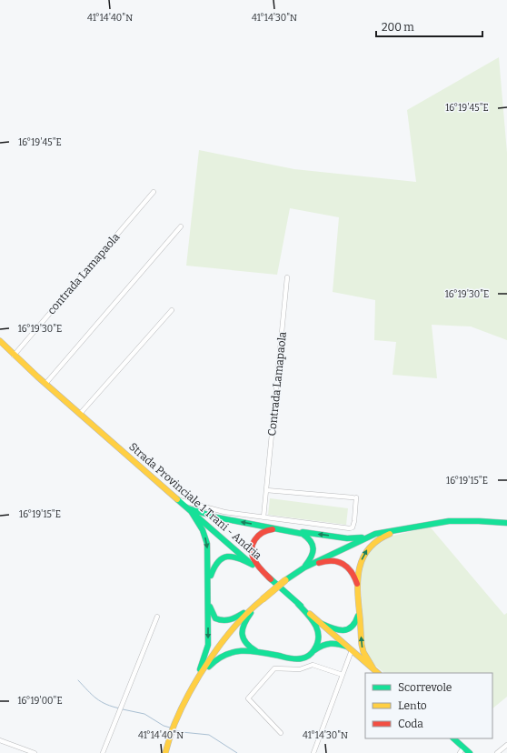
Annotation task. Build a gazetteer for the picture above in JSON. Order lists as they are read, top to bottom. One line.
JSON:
{"streets":{"main road":["Strada Provinciale 1 Trani - Andria"],"street":["contrada Lamapaola","Contrada Lamapaola"]},"crossings":[["contrada Lamapaola","Strada Provinciale 1 Trani - Andria"]],"legend":["Scorrevole","Lento","Coda"],"scale_bar":"200 m","coordinates":["41°14'40\"N","41°14'30\"N","16°19'45\"E","16°19'30\"E","16°19'15\"E","16°19'00\"E"]}
